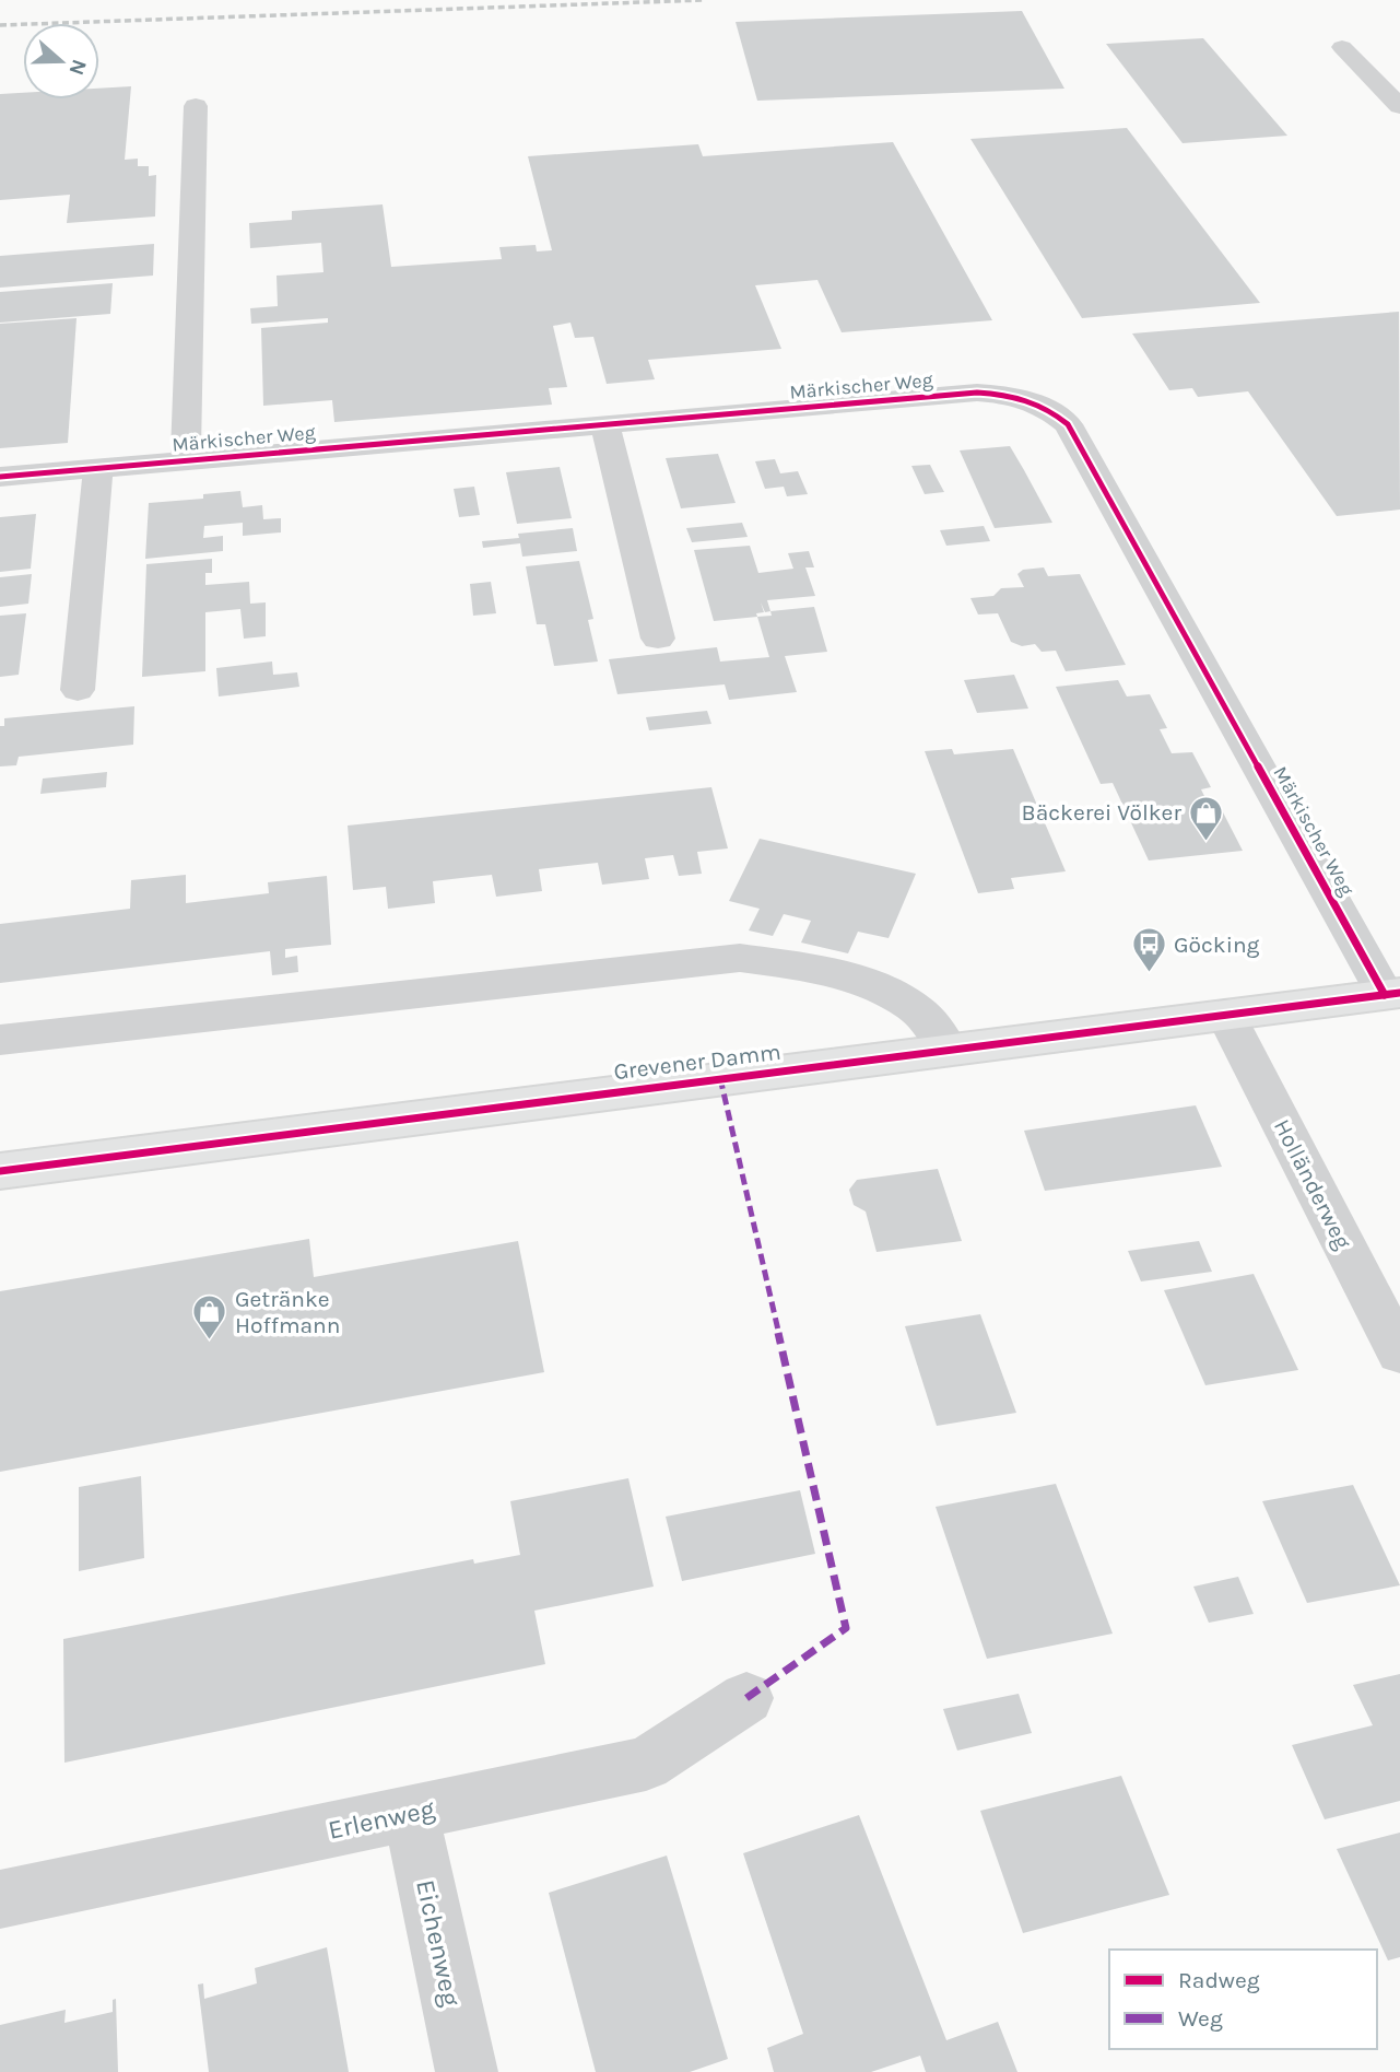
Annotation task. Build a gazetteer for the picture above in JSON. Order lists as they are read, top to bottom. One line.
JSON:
{"streets":{"main road":["Grevener Damm"],"street":["Märkischer Weg","Holländerweg","Erlenweg","Eichenweg"]},"crossings":[["Märkischer Weg","Grevener Damm"],["Grevener Damm","Holländerweg"],["Erlenweg","Eichenweg"]],"places":{"shop":["Bäckerei Völker","Getränke Hoffmann"],"bus stop":["Göcking"]},"legend":["Radweg","Weg"],"north":"right"}
